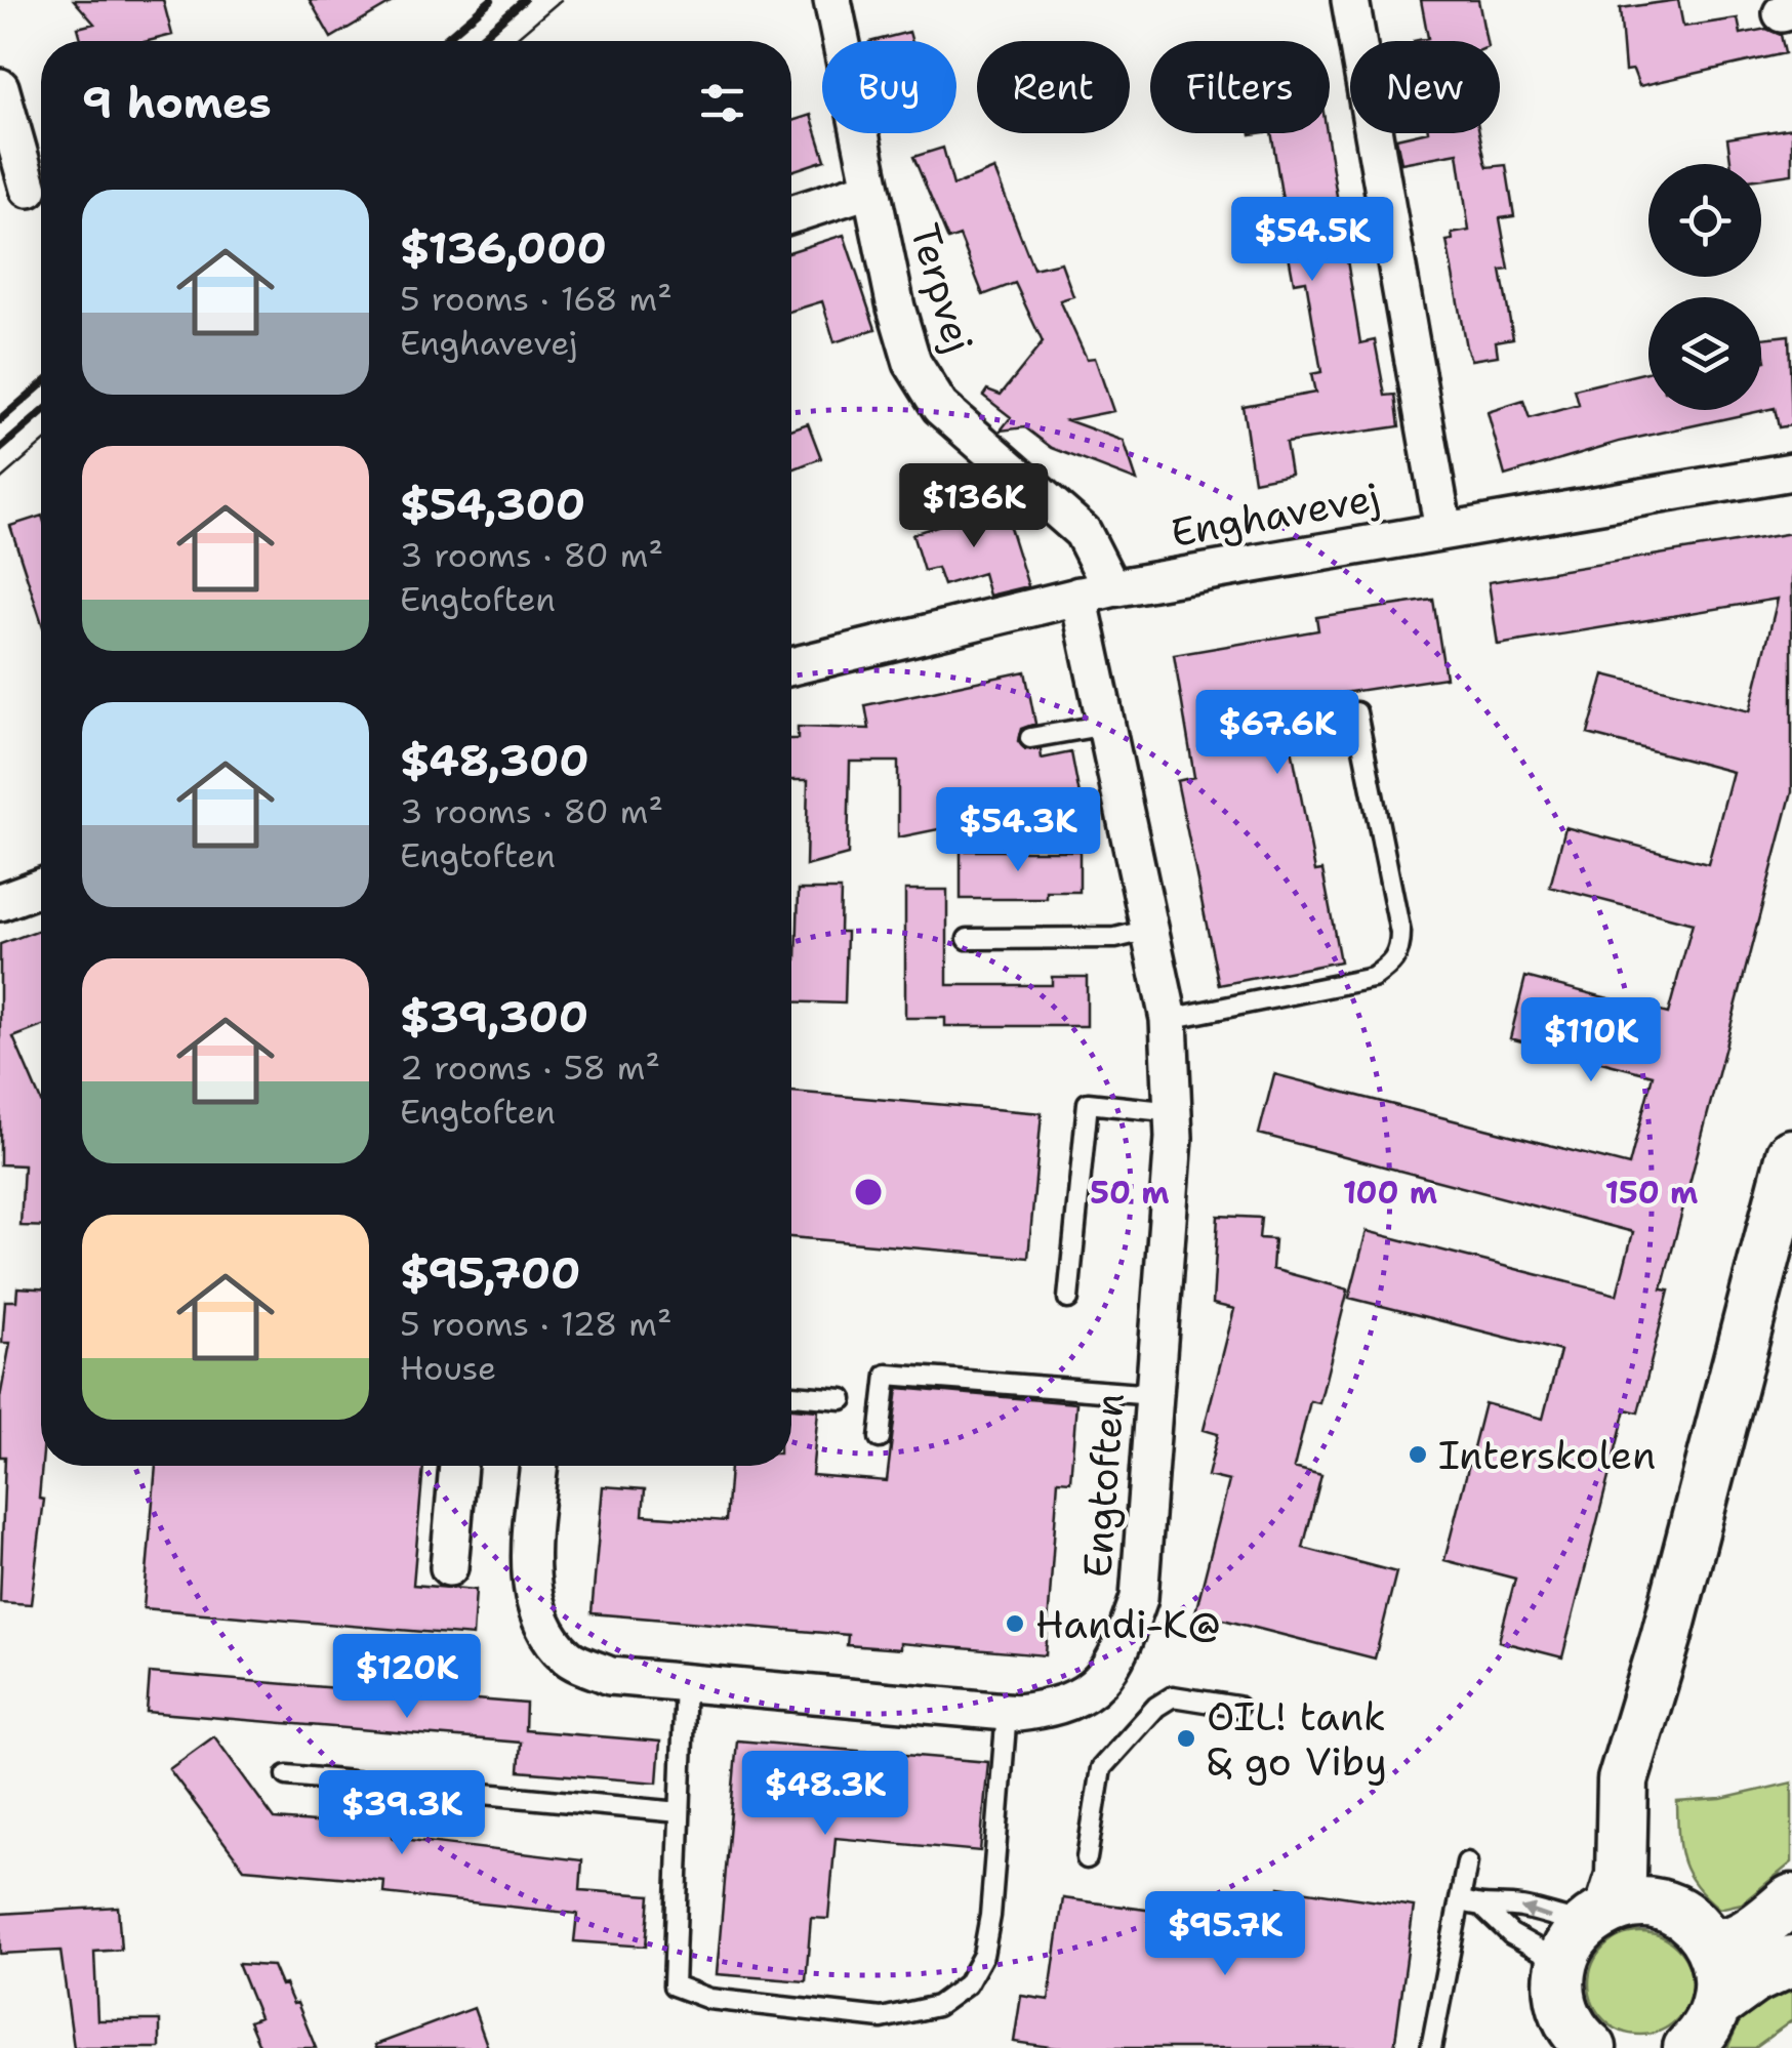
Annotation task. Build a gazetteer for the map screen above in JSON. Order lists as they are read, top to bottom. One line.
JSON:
{"streets":{"street":["Terpvej","Enghavevej","Engtoften"]},"crossings":[["Terpvej","Enghavevej"],["Terpvej","Engtoften"],["Enghavevej","Engtoften"]],"places":["Interskolen","Handi-K@","OIL! tank & go Viby"],"page":{"chip":["Buy","Rent","Filters","New"],"heading":"9 homes","list":[{"name":"$136,000","note":"5 rooms · 168 m² · Enghavevej"},{"name":"$54,300","note":"3 rooms · 80 m² · Engtoften"},{"name":"$48,300","note":"3 rooms · 80 m² · Engtoften"},{"name":"$39,300","note":"2 rooms · 58 m² · Engtoften"},{"name":"$95,700","note":"5 rooms · 128 m² · House"}],"price":["$54.5K","$136K","$67.6K","$54.3K","$110K","$120K","$48.3K","$39.3K","$95.7K"]},"rings":["50 m","100 m","150 m"]}
